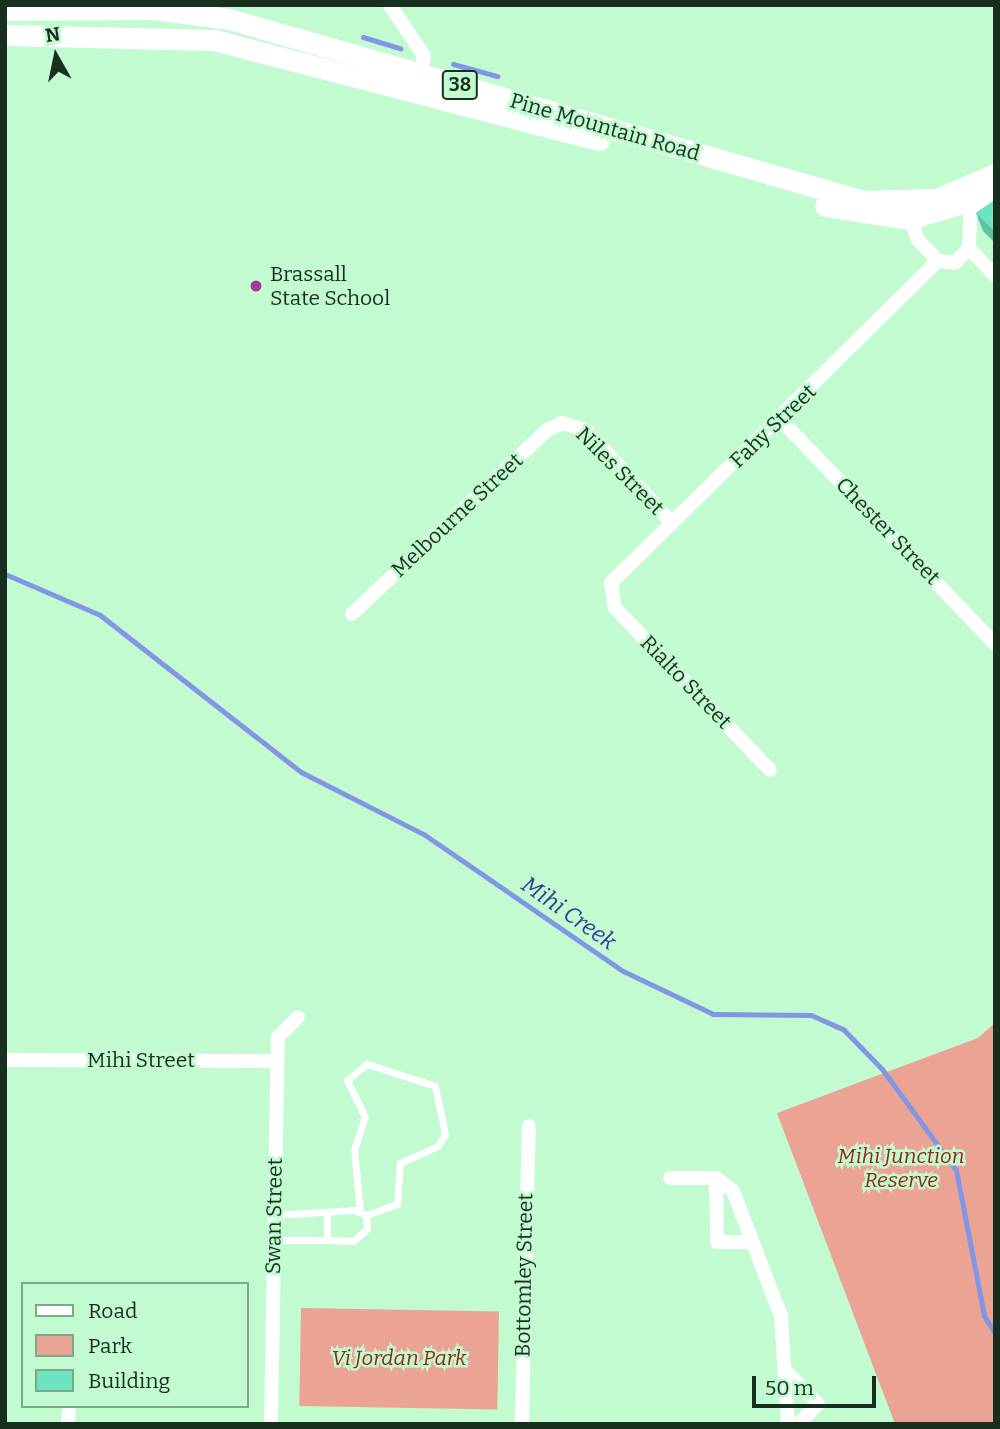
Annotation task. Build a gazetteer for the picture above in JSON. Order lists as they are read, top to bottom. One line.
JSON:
{"streets":{"main road":["38","Pine Mountain Road"],"street":["Fahy Street","Niles Street","Melbourne Street","Chester Street","Rialto Street","Mihi Street","Swan Street","Bottomley Street"]},"crossings":[["Fahy Street","Niles Street"],["Fahy Street","Chester Street"],["Fahy Street","Rialto Street"],["Niles Street","Melbourne Street"],["Mihi Street","Swan Street"]],"water":["Mihi Creek"],"parks":["Mihi Junction Reserve","Vi Jordan Park"],"places":["Brassall State School"],"legend":["Road","Park","Building"],"scale_bar":"50 m","north":"top"}
